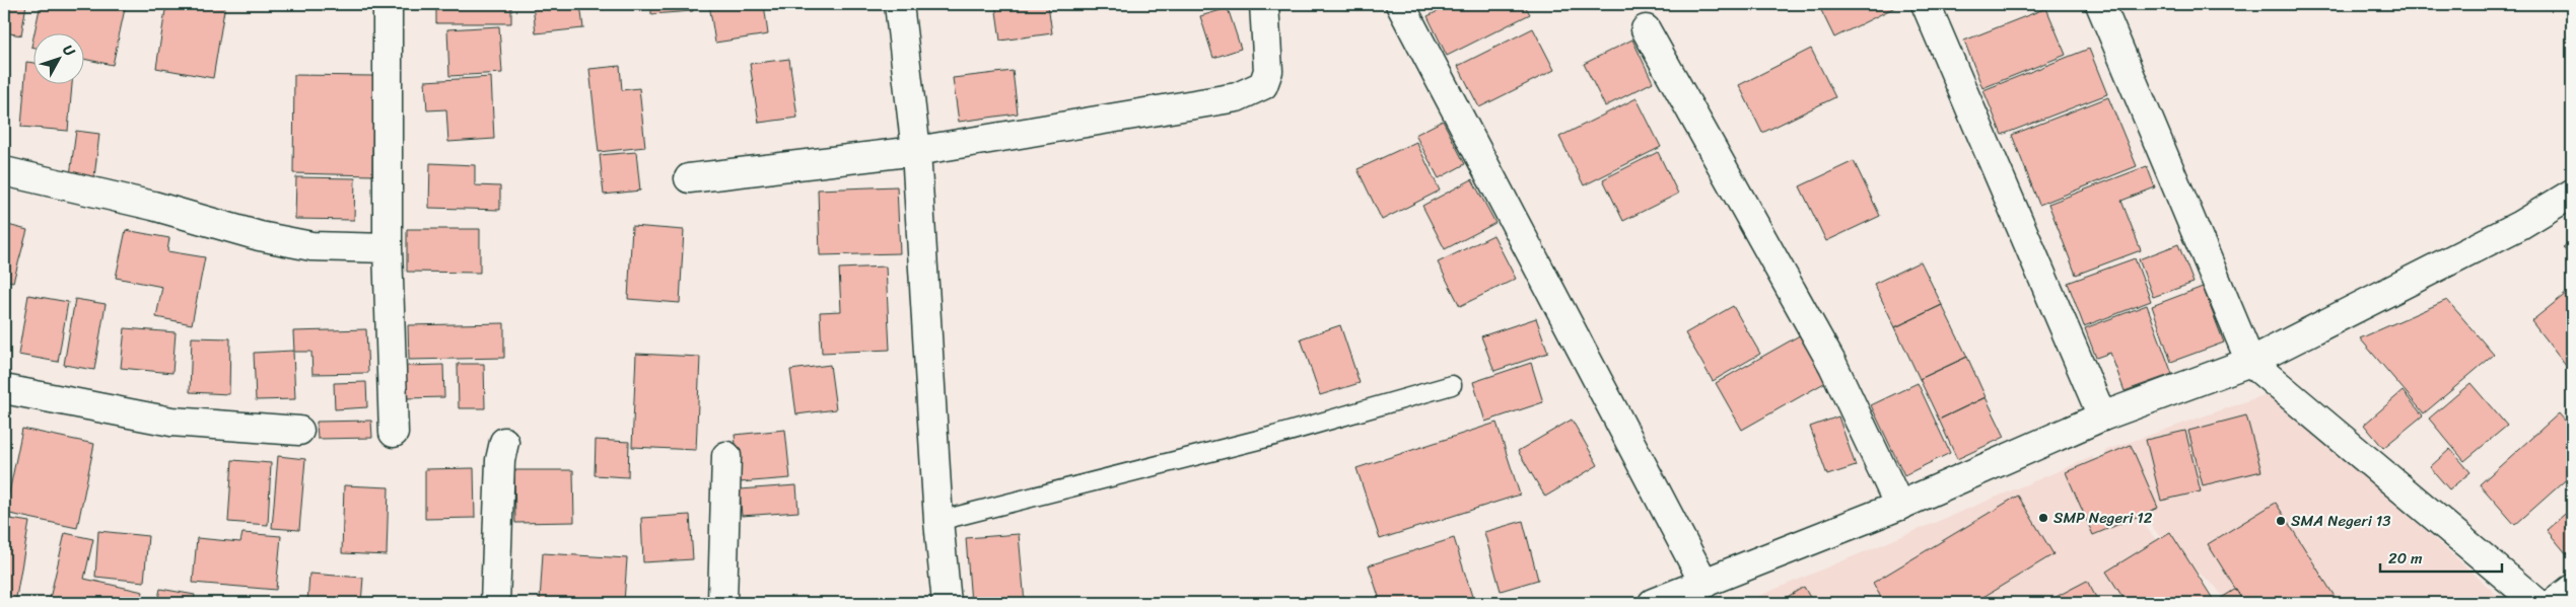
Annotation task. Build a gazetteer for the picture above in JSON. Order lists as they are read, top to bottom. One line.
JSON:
{"places":["SMP Negeri 12","SMA Negeri 13"],"scale_bar":"20 m","north":"top right"}
